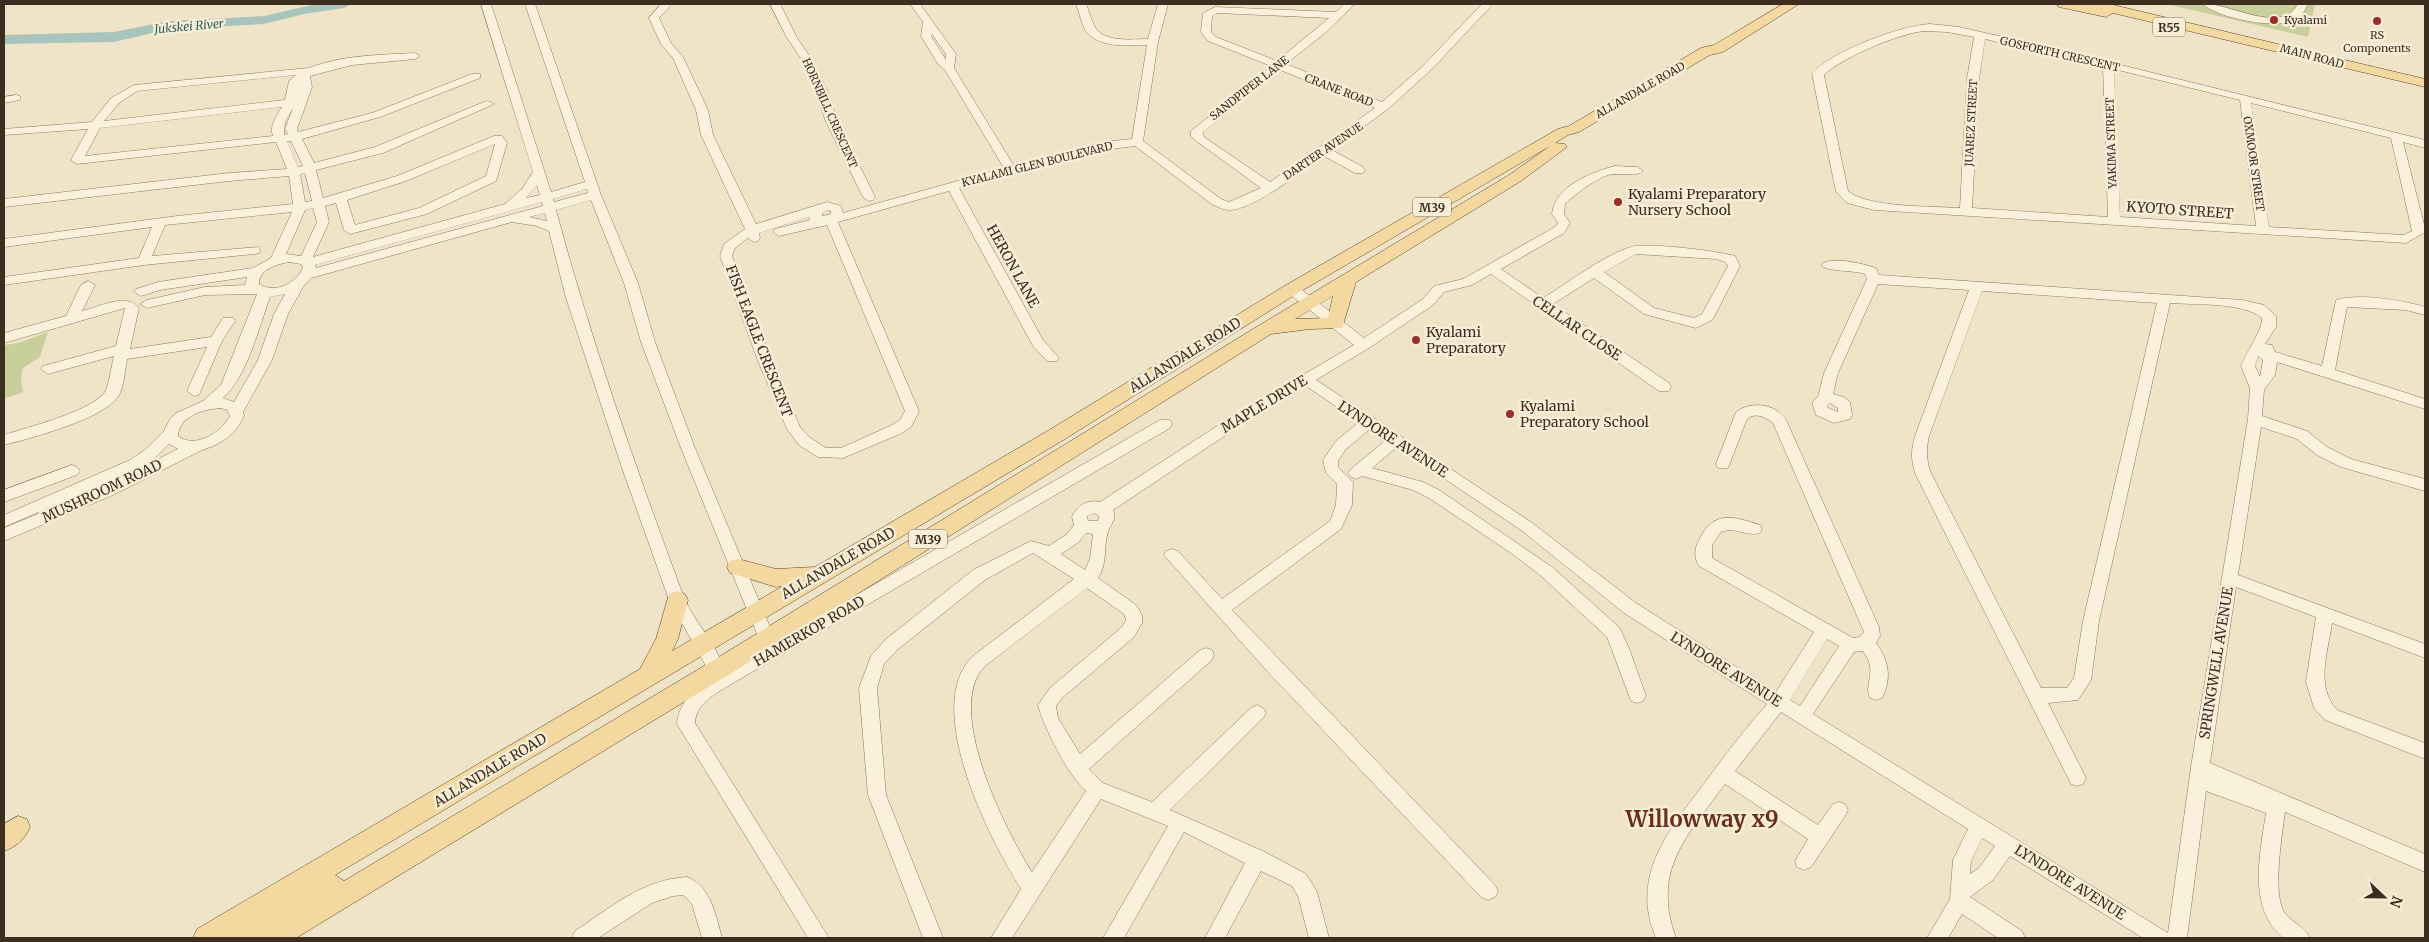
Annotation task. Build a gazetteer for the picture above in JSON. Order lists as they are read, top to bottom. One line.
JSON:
{"streets":{"main road":["R55","MAIN ROAD","ALLANDALE ROAD","M39"],"street":["GOSFORTH CRESCENT","SANDPIPER LANE","CRANE ROAD","HORNBILL CRESCENT","JUAREZ STREET","YAKIMA STREET","DARTER AVENUE","KYALAMI GLEN BOULEVARD","OXMOOR STREET","KYOTO STREET","HERON LANE","CELLAR CLOSE","FISH EAGLE CRESCENT","MAPLE DRIVE","LYNDORE AVENUE","MUSHROOM ROAD","HAMERKOP ROAD","SPRINGWELL AVENUE"]},"crossings":[["R55","MAIN ROAD"],["GOSFORTH CRESCENT","JUAREZ STREET"],["GOSFORTH CRESCENT","YAKIMA STREET"],["GOSFORTH CRESCENT","OXMOOR STREET"],["GOSFORTH CRESCENT","KYOTO STREET"],["SANDPIPER LANE","CRANE ROAD"],["SANDPIPER LANE","DARTER AVENUE"],["CRANE ROAD","DARTER AVENUE"],["HORNBILL CRESCENT","KYALAMI GLEN BOULEVARD"],["JUAREZ STREET","KYOTO STREET"],["YAKIMA STREET","KYOTO STREET"],["DARTER AVENUE","KYALAMI GLEN BOULEVARD"],["KYALAMI GLEN BOULEVARD","HERON LANE"],["KYALAMI GLEN BOULEVARD","FISH EAGLE CRESCENT"],["OXMOOR STREET","KYOTO STREET"],["CELLAR CLOSE","MAPLE DRIVE"],["MAPLE DRIVE","LYNDORE AVENUE"]],"districts":["Willowway x9"],"water":["Jukskei River"],"places":["Kyalami","RS Components","Kyalami Preparatory Nursery School","Kyalami Preparatory","Kyalami Preparatory School"],"north":"right"}
